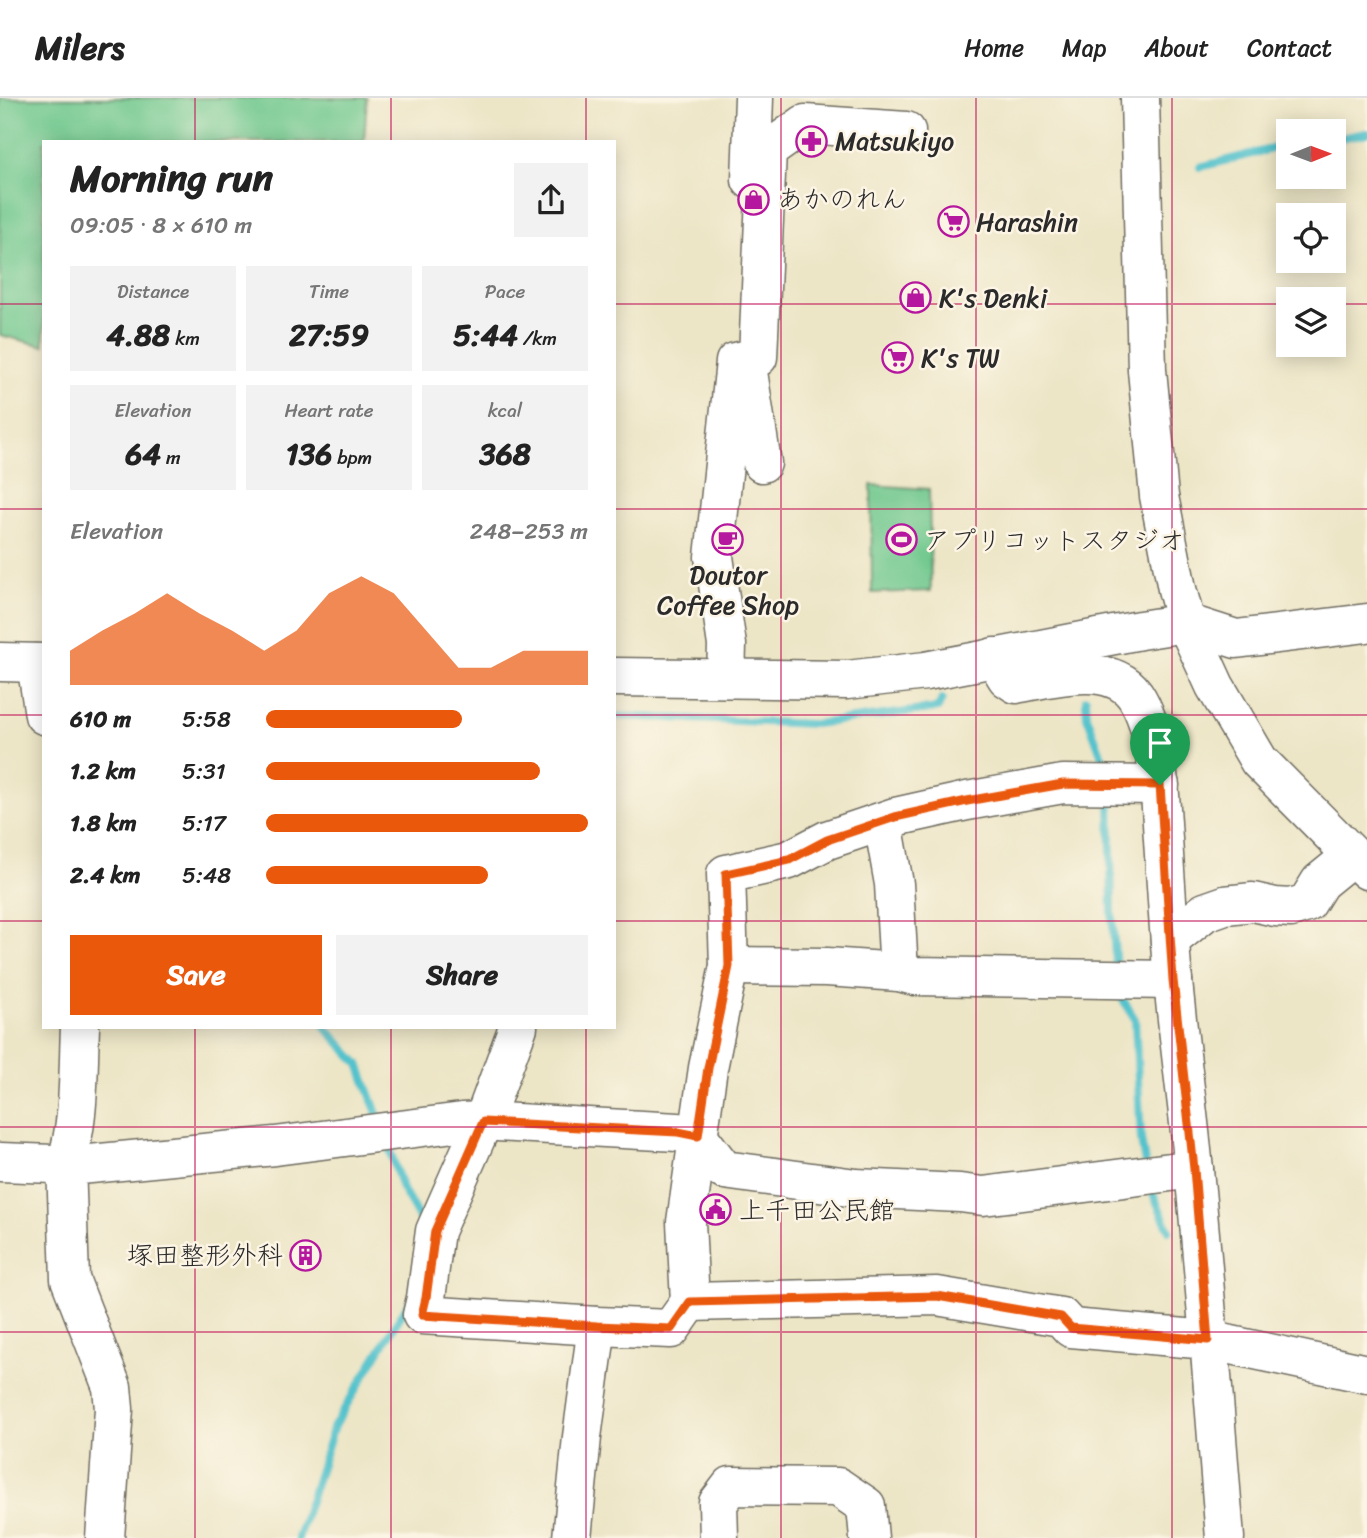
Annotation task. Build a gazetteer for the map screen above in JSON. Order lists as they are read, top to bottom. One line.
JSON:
{"places":{"pharmacy":["Matsukiyo"],"shop":["あかのれん","K's Denki"],"supermarket":["Harashin","K's TW"],"cafe":["Doutor Coffee Shop"],"sports":["アプリコットスタジオ"],"public building":["上千田公民館"],"building":["塚田整形外科"]},"north":"right","page":{"header":"Milers","nav":["Home","Map","About","Contact"],"heading":["Morning run","09:05 · 8 × 610 m"],"stats":[["Distance","4.88 km"],["Time","27:59"],["Pace","5:44 /km"],["Elevation","64 m"],["Heart rate","136 bpm"],["kcal","368"]],"chart":["Elevation","248–253 m"],"list":[{"name":"610 m","note":"5:58"},{"name":"1.2 km","note":"5:31"},{"name":"1.8 km","note":"5:17"},{"name":"2.4 km","note":"5:48"}],"buttons":["Save","Share"]}}
